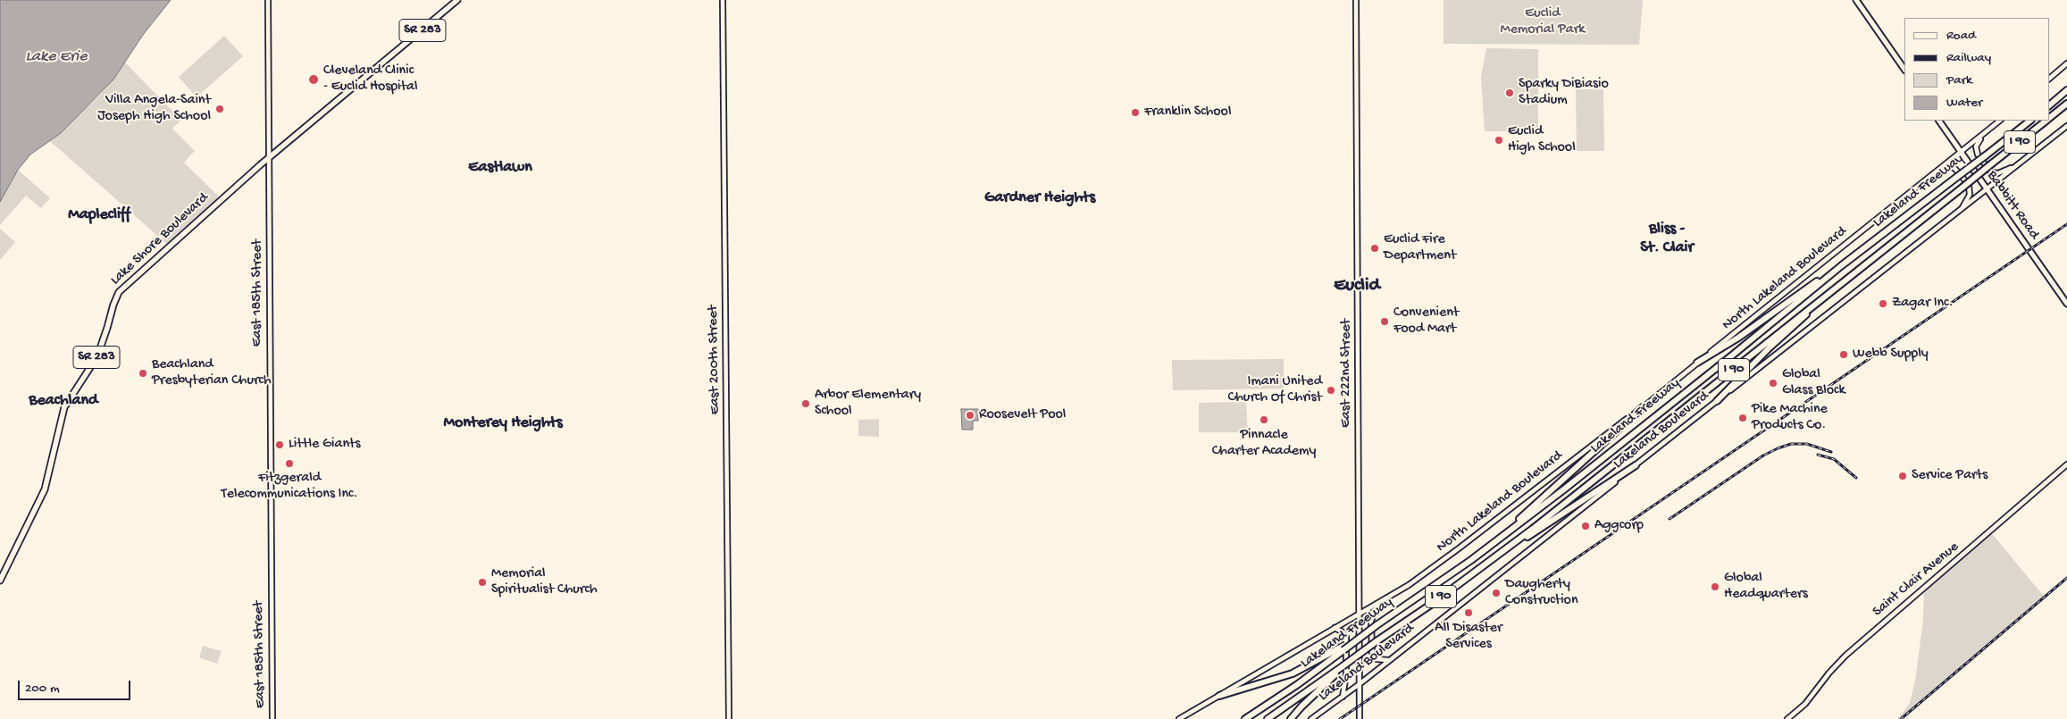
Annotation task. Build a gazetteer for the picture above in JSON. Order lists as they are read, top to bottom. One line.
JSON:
{"streets":{"highway":["I 90","Lakeland Freeway"],"main road":["SR 283","Babbitt Road","Lake Shore Boulevard"],"street":["North Lakeland Boulevard","East 185th Street","East 200th Street","East 222nd Street","Lakeland Boulevard","Saint Clair Avenue"]},"crossings":[["Babbitt Road","North Lakeland Boulevard"],["Babbitt Road","Lakeland Boulevard"],["Lake Shore Boulevard","East 185th Street"],["North Lakeland Boulevard","East 222nd Street"],["East 222nd Street","Lakeland Boulevard"]],"districts":["Eastlawn","Gardner Heights","Maplecliff","Bliss - St. Clair","Euclid","Beachland","Monterey Heights"],"water":["Lake Erie"],"parks":["Euclid Memorial Park"],"places":["Cleveland Clinic - Euclid Hospital","Sparky DiBiasio Stadium","Villa Angela-Saint Joseph High School","Franklin School","Euclid High School","Euclid Fire Department","Zagar Inc.","Convenient Food Mart","Webb Supply","Beachland Presbyterian Church","Global Glass Block","Imani United Church Of Christ","Arbor Elementary School","Roosevelt Pool","Pike Machine Products Co.","Pinnacle Charter Academy","Little Giants","Fitzgerald Telecommunications Inc.","Service Parts","Aggcorp","Memorial Spiritualist Church","Global Headquarters","Daugherty Construction","All Disaster Services"],"legend":["Road","Railway","Park","Water"],"scale_bar":"200 m"}
